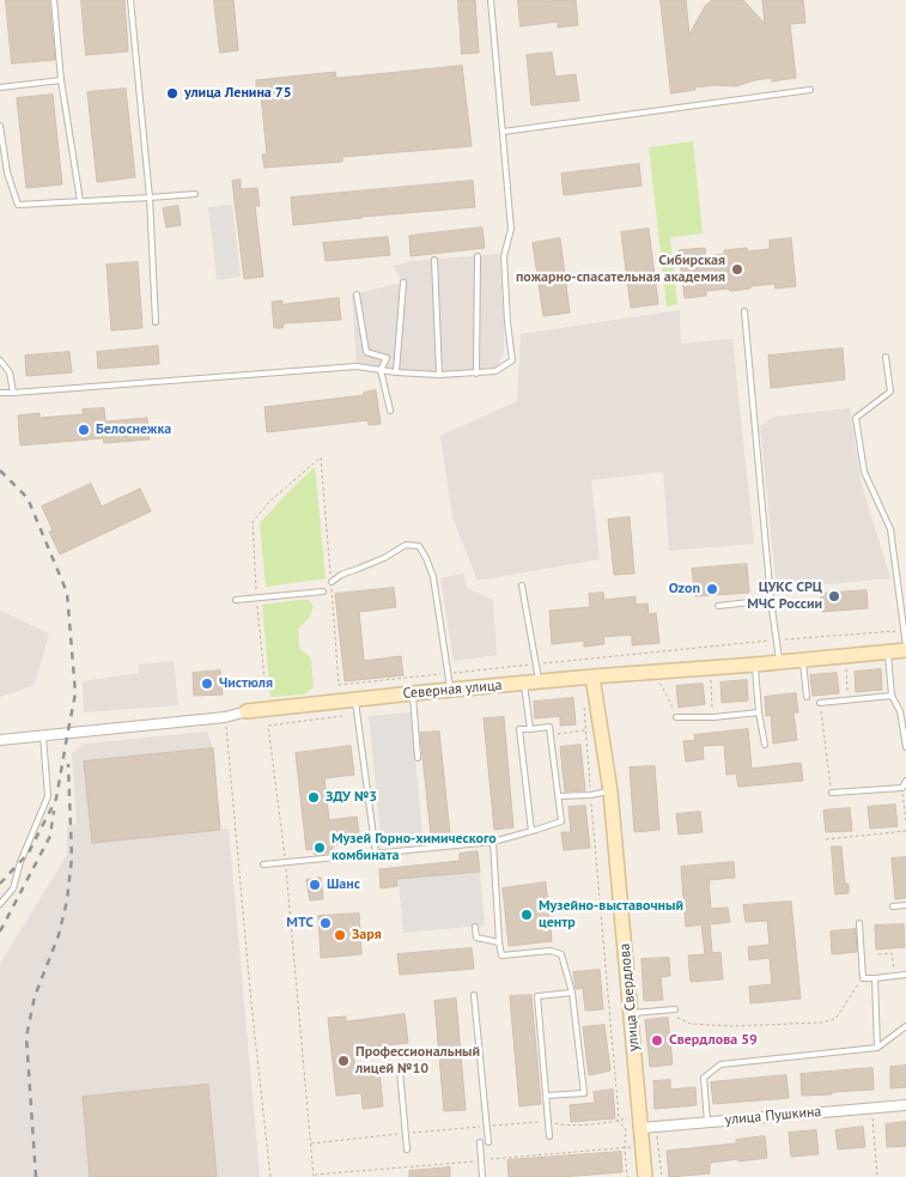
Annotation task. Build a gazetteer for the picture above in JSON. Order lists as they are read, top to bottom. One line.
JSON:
{"streets":{"street":["Северная улица","улица Свердлова","улица Пушкина"]},"crossings":[["Северная улица","улица Свердлова"],["улица Свердлова","улица Пушкина"]],"places":["улица Ленина 75","Сибирская пожарно-спасательная академия","Белоснежка","Ozon","ЦУКС СРЦ МЧС России","Чистюля","ЗДУ №3","Музей Горно-химического комбината","Шанс","Музейно-выставочный центр","МТС","Заря","Свердлова 59","Профессиональный лицей №10"]}
